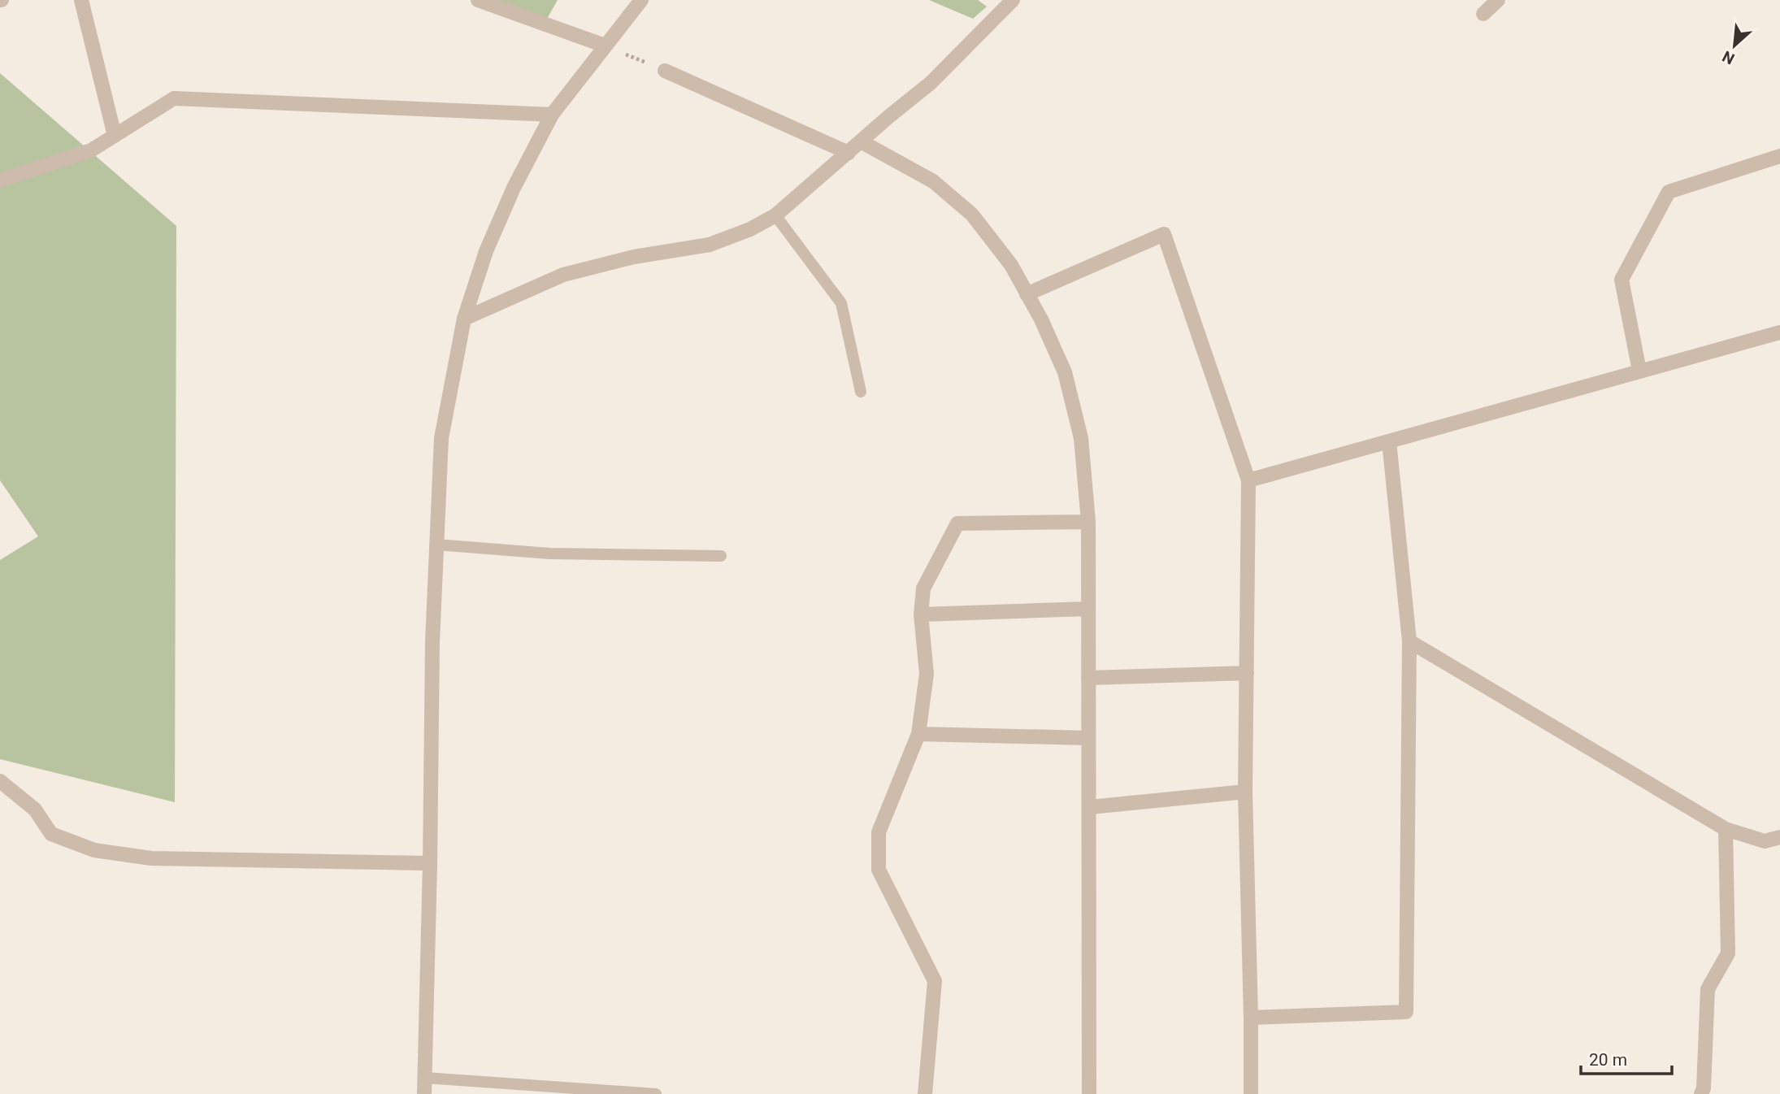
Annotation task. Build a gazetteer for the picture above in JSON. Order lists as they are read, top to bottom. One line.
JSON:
{"scale_bar":"20 m","north":"bottom left"}
